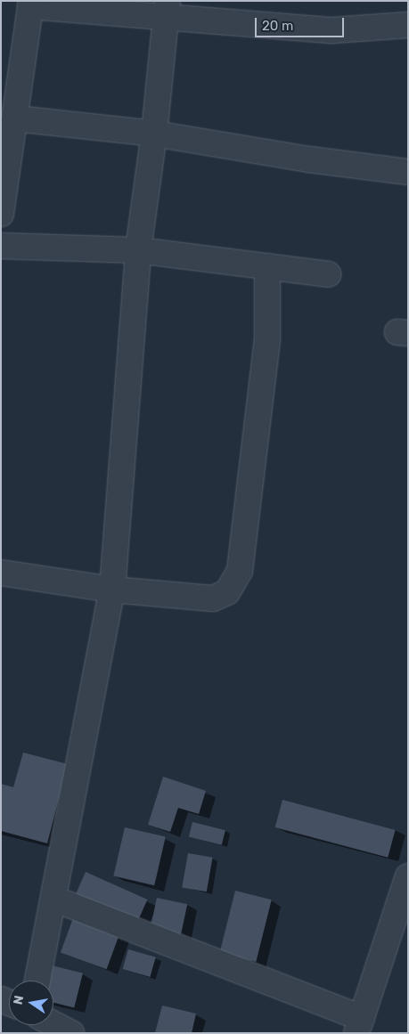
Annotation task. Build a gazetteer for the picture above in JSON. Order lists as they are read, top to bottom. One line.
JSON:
{"scale_bar":"20 m","north":"left"}
